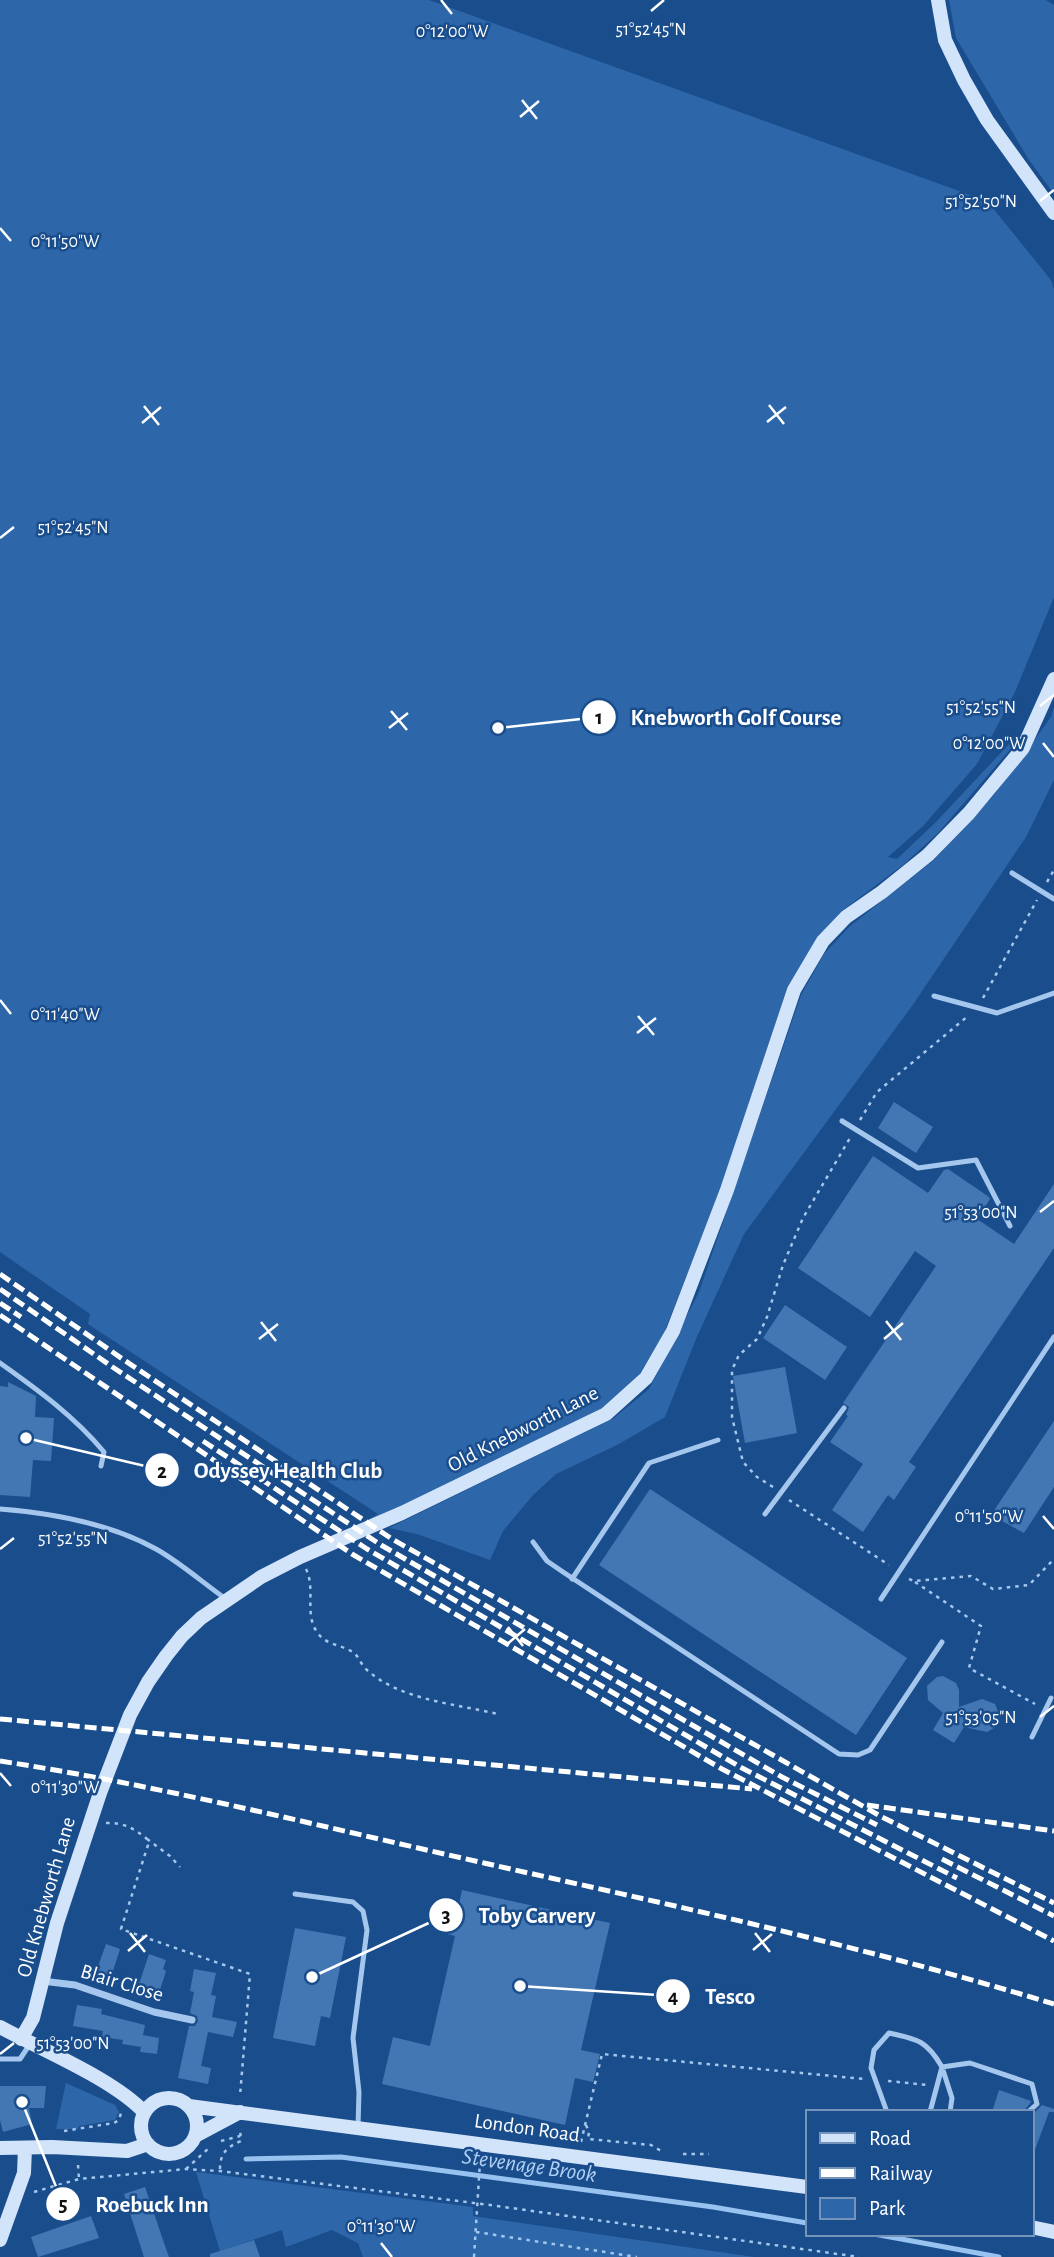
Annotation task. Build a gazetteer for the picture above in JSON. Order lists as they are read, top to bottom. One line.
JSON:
{"streets":{"street":["Old Knebworth Lane","Blair Close","London Road"]},"crossings":[["Old Knebworth Lane","Blair Close"]],"water":["Stevenage Brook"],"places":["Knebworth Golf Course","Odyssey Health Club","Toby Carvery","Tesco","Roebuck Inn"],"legend":["Road","Railway","Park"],"coordinates":["51°52'45\"N","0°12'00\"W","51°52'50\"N","0°11'50\"W","51°52'55\"N","0°11'40\"W","51°53'00\"N","51°53'05\"N","0°11'30\"W"]}
